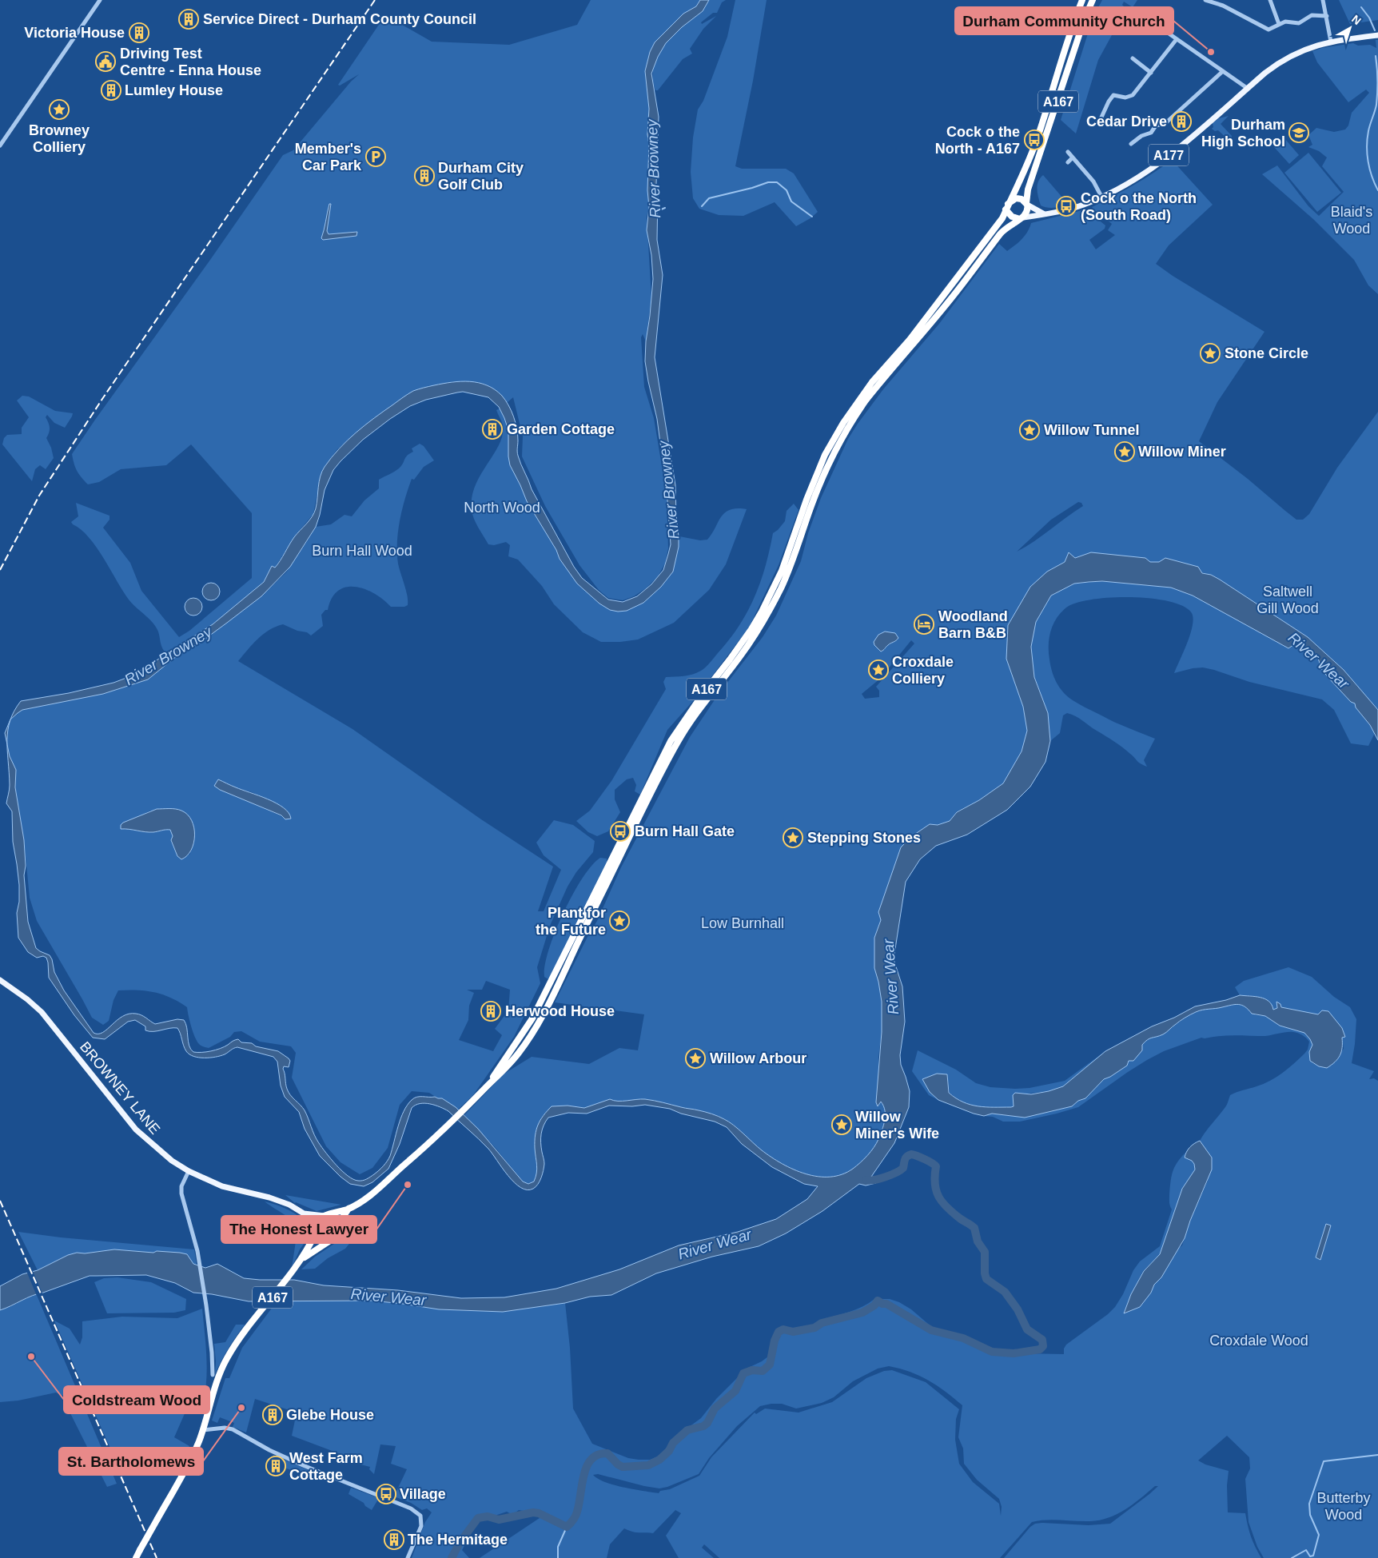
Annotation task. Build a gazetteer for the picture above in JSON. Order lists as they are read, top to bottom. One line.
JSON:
{"streets":{"highway":["A167"],"main road":["A177","BROWNEY LANE"]},"crossings":[["A167","A177"]],"water":["River Browney","River Wear"],"parks":["Blaid's Wood","North Wood","Burn Hall Wood","Saltwell Gill Wood","Low Burnhall","Croxdale Wood","Butterby Wood"],"places":{"building":["Service Direct - Durham County Council","Victoria House","Lumley House","Cedar Drive","Durham City Golf Club","Garden Cottage","Herwood House","Glebe House","West Farm Cottage","The Hermitage"],"other":["Durham Community Church","The Honest Lawyer","Coldstream Wood","St. Bartholomews"],"public building":["Driving Test Centre - Enna House"],"place":["Browney Colliery","Stone Circle","Willow Tunnel","Willow Miner","Croxdale Colliery","Stepping Stones","Plant for the Future","Willow Arbour","Willow Miner's Wife"],"school or university":["Durham High School"],"bus stop":["Cock o the North - A167","Cock o the North (South Road)","Burn Hall Gate","Village"],"parking":["Member's Car Park"],"hotel":["Woodland Barn B&B"]},"north":"top right"}
